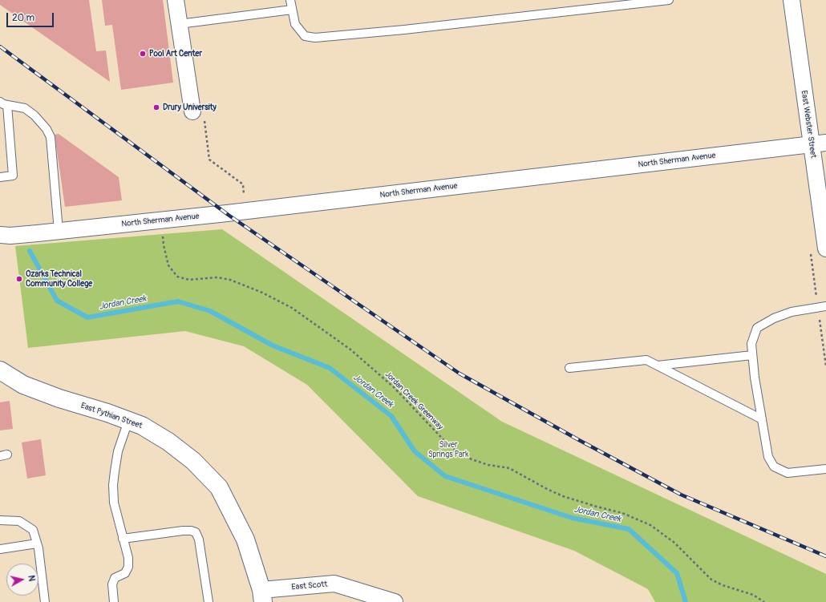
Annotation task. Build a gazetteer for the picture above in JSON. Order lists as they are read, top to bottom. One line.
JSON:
{"streets":{"street":["East Webster Street","North Sherman Avenue","East Pythian Street","East Scott"],"path":["Jordan Creek Greenway"]},"crossings":[["East Webster Street","North Sherman Avenue"],["East Pythian Street","East Scott"]],"water":["Jordan Creek"],"parks":["Silver Springs Park"],"places":["Pool Art Center","Drury University","Ozarks Technical Community College"],"scale_bar":"20 m","north":"right"}
